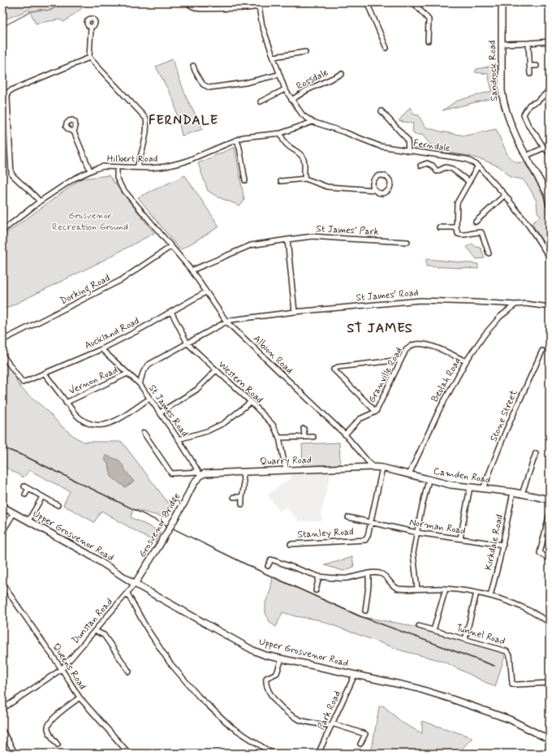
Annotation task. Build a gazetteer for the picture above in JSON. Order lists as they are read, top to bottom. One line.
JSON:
{"streets":{"street":["Sandrock Road","Rossdale","Ferndale","Hilbert Road","St James' Park","Dorking Road","St James' Road","Auckland Road","Albion Road","Granville Road","Beulah Road","Vernon Road","Western Road","St James Road","Stone Street","Quarry Road","Camden Road","Grosvenor Bridge","Norman Road","Stanley Road","Upper Grosvenor Road","Kirkdale Road","Dunstan Road","Tunnel Road","Queens Road","Park Road"]},"crossings":[["Rossdale","Ferndale"],["Ferndale","Hilbert Road"],["Hilbert Road","Albion Road"],["St James' Park","Albion Road"],["Dorking Road","Albion Road"],["St James' Road","Albion Road"],["St James' Road","Beulah Road"],["St James' Road","St James Road"],["Auckland Road","Albion Road"],["Auckland Road","Western Road"],["Albion Road","Granville Road"],["Albion Road","St James Road"],["Albion Road","Quarry Road"],["Albion Road","Camden Road"],["Granville Road","Beulah Road"],["Beulah Road","Camden Road"],["Western Road","St James Road"],["Western Road","Quarry Road"],["St James Road","Quarry Road"],["St James Road","Grosvenor Bridge"],["Stone Street","Camden Road"],["Quarry Road","Camden Road"],["Quarry Road","Grosvenor Bridge"],["Camden Road","Stanley Road"],["Camden Road","Kirkdale Road"],["Grosvenor Bridge","Upper Grosvenor Road"],["Grosvenor Bridge","Dunstan Road"],["Norman Road","Stanley Road"],["Norman Road","Kirkdale Road"],["Upper Grosvenor Road","Dunstan Road"],["Upper Grosvenor Road","Park Road"],["Dunstan Road","Queens Road"]],"districts":["FERNDALE","ST JAMES"],"parks":["Grosvenor Recreation Ground"]}
